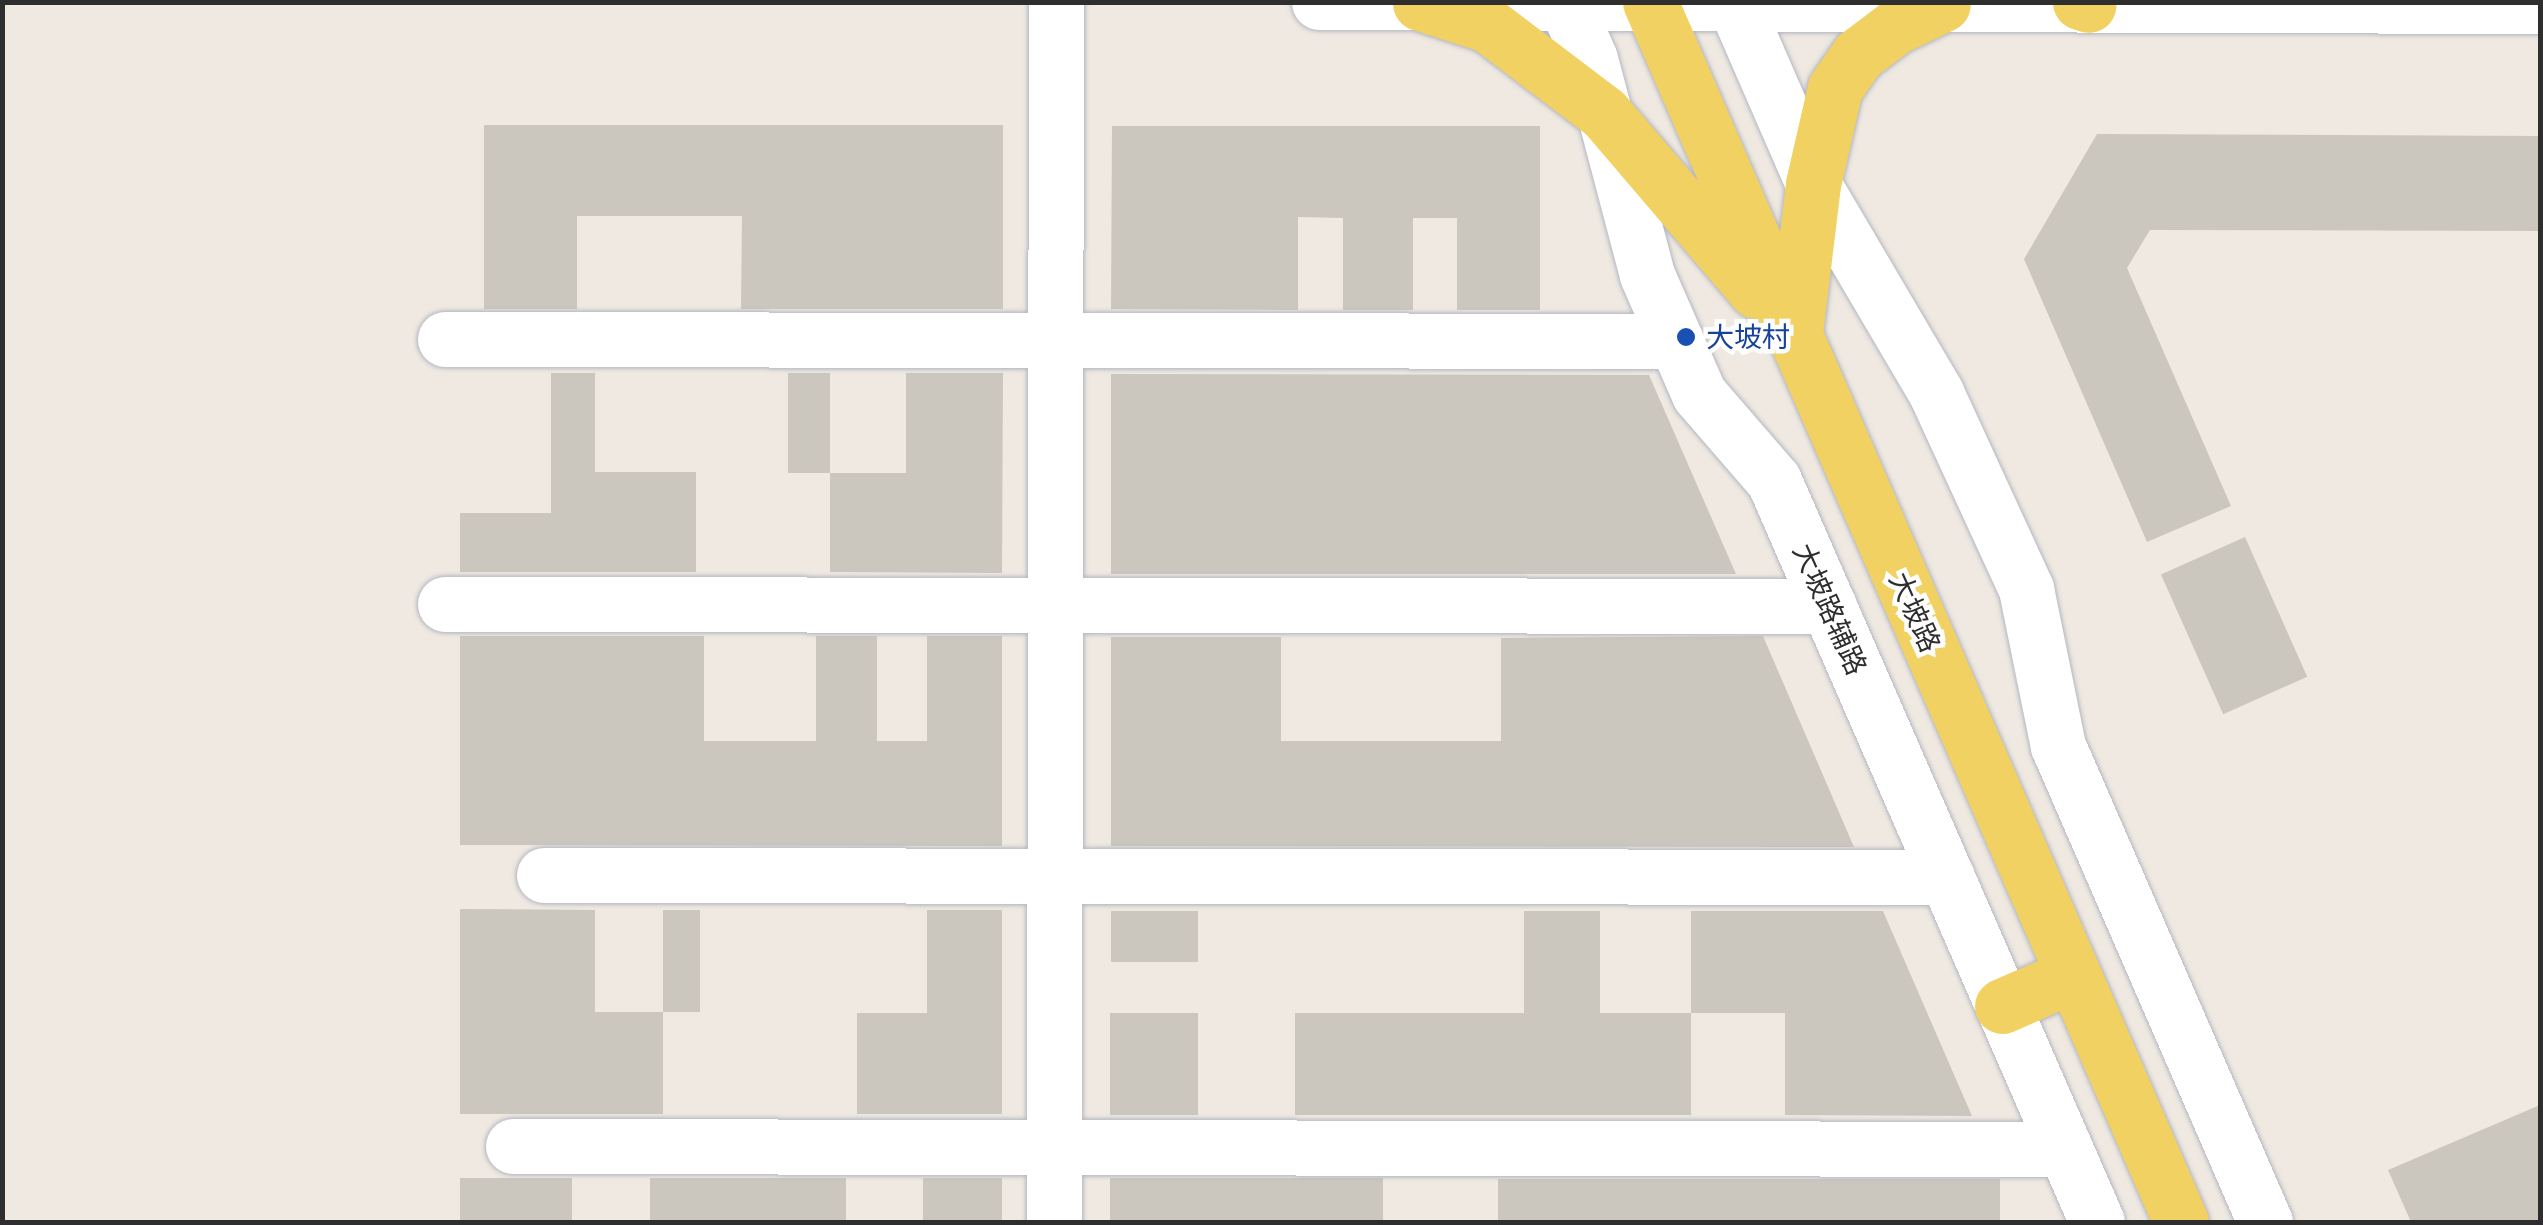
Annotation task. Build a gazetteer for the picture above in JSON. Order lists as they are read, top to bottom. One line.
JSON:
{"streets":{"main road":["大坡路"],"street":["大坡路辅路"]},"places":["大坡村"]}
